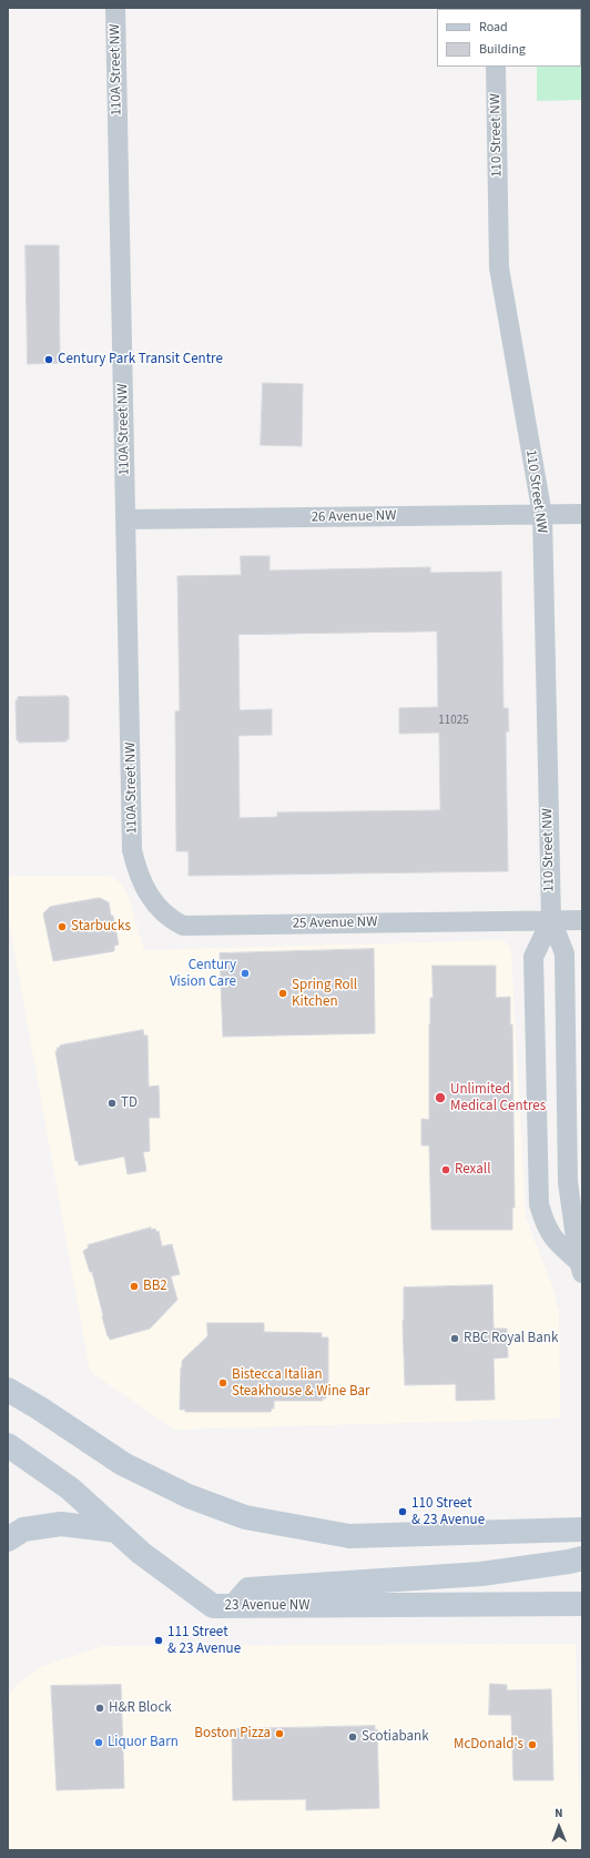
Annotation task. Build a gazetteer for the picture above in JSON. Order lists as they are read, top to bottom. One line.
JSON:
{"streets":{"main road":["23 Avenue NW"],"street":["110A Street NW","110 Street NW","26 Avenue NW","25 Avenue NW"]},"crossings":[["110A Street NW","26 Avenue NW"],["110A Street NW","25 Avenue NW"],["110 Street NW","26 Avenue NW"],["110 Street NW","25 Avenue NW"]],"places":["Century Park Transit Centre","Starbucks","Century Vision Care","Spring Roll Kitchen","Unlimited Medical Centres","TD","Rexall","BB2","RBC Royal Bank","Bistecca Italian Steakhouse & Wine Bar","110 Street & 23 Avenue","111 Street & 23 Avenue","H&R Block","Boston Pizza","Scotiabank","Liquor Barn","McDonald's"],"house_numbers":["11025"],"legend":["Road","Building"],"north":"top"}
